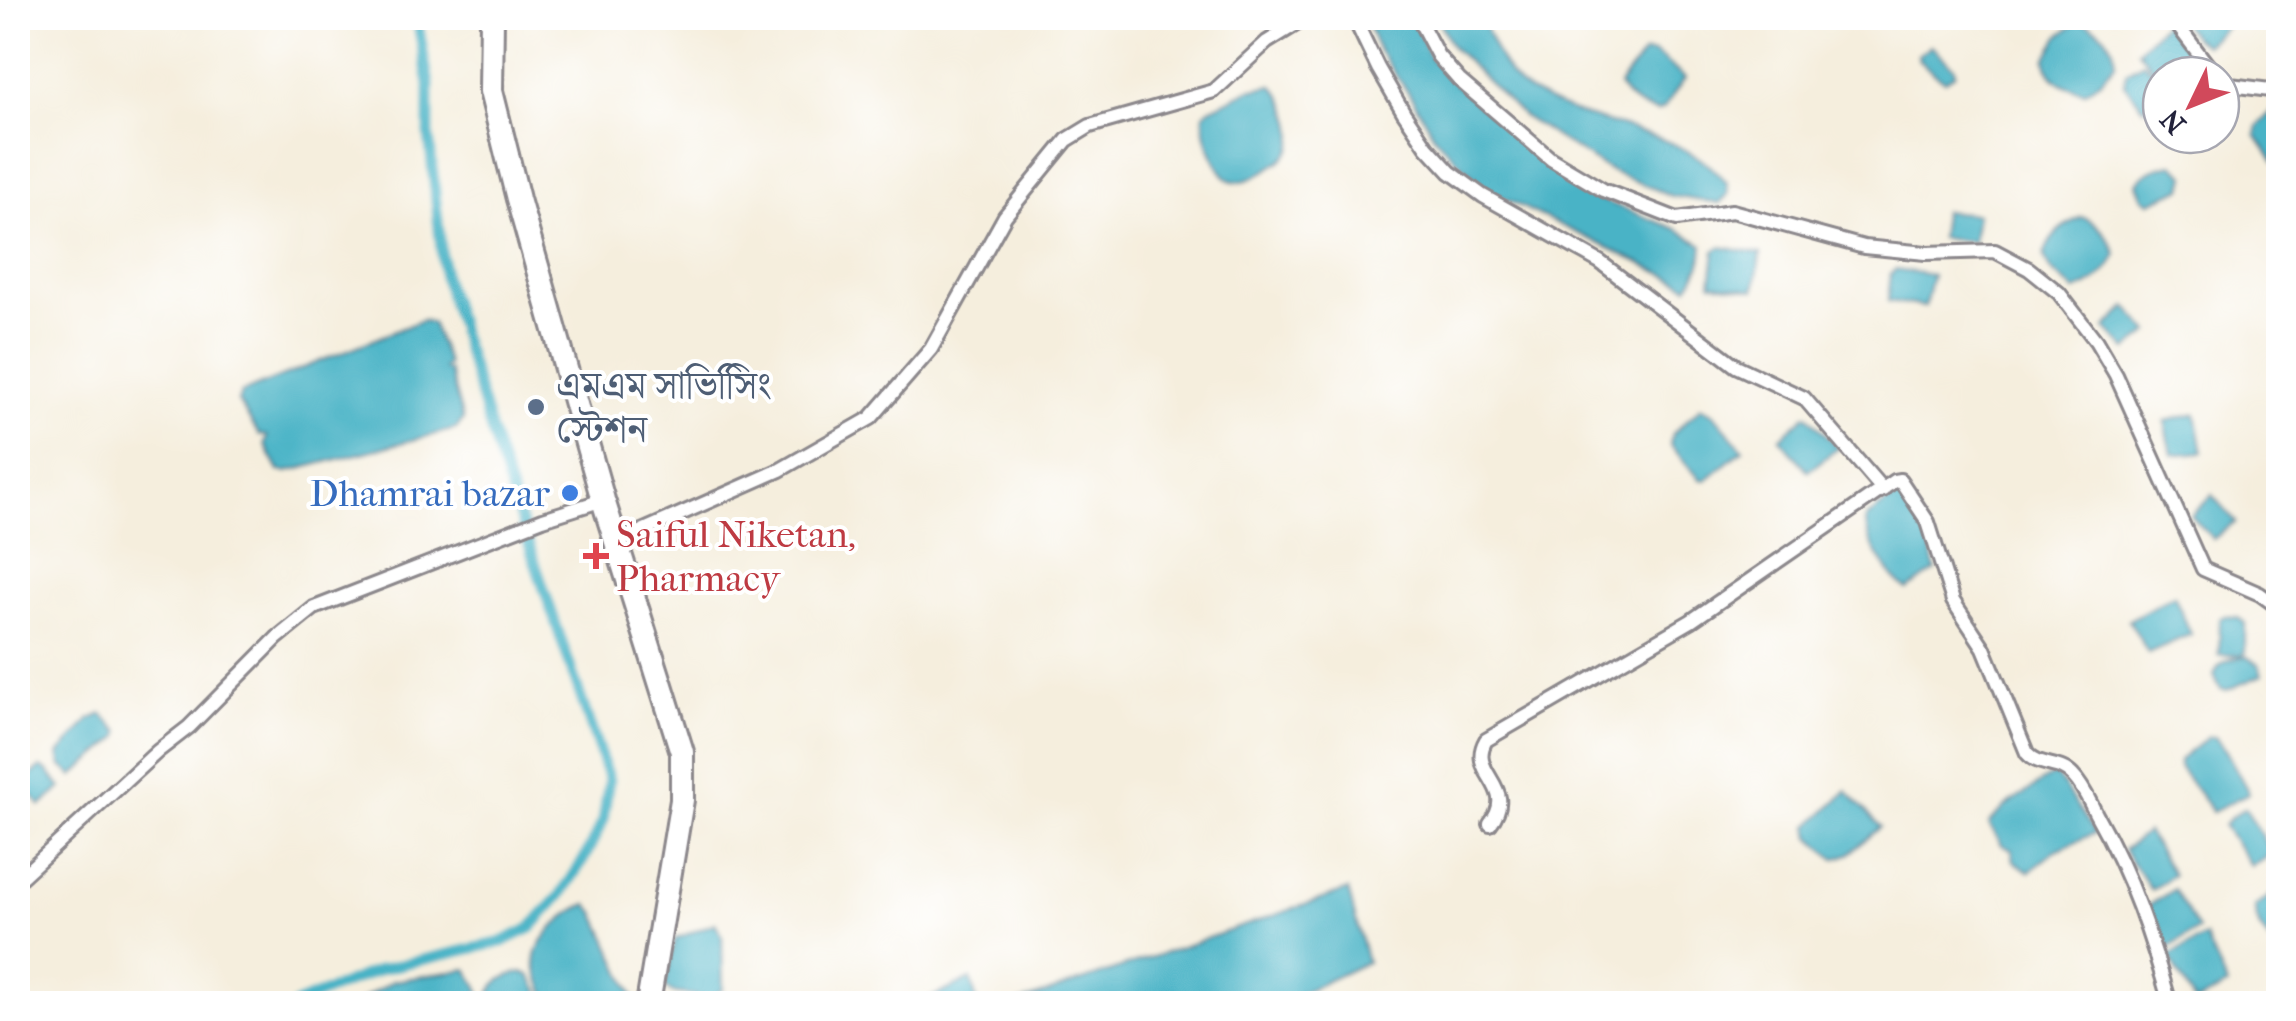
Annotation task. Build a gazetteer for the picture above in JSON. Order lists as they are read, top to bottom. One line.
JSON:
{"places":{"other":["এমএম সাভ‌িসি‌িং স্ট‌েশন","Dhamrai bazar"],"health":["Saiful Niketan, Pharmacy"]},"north":"bottom left"}
